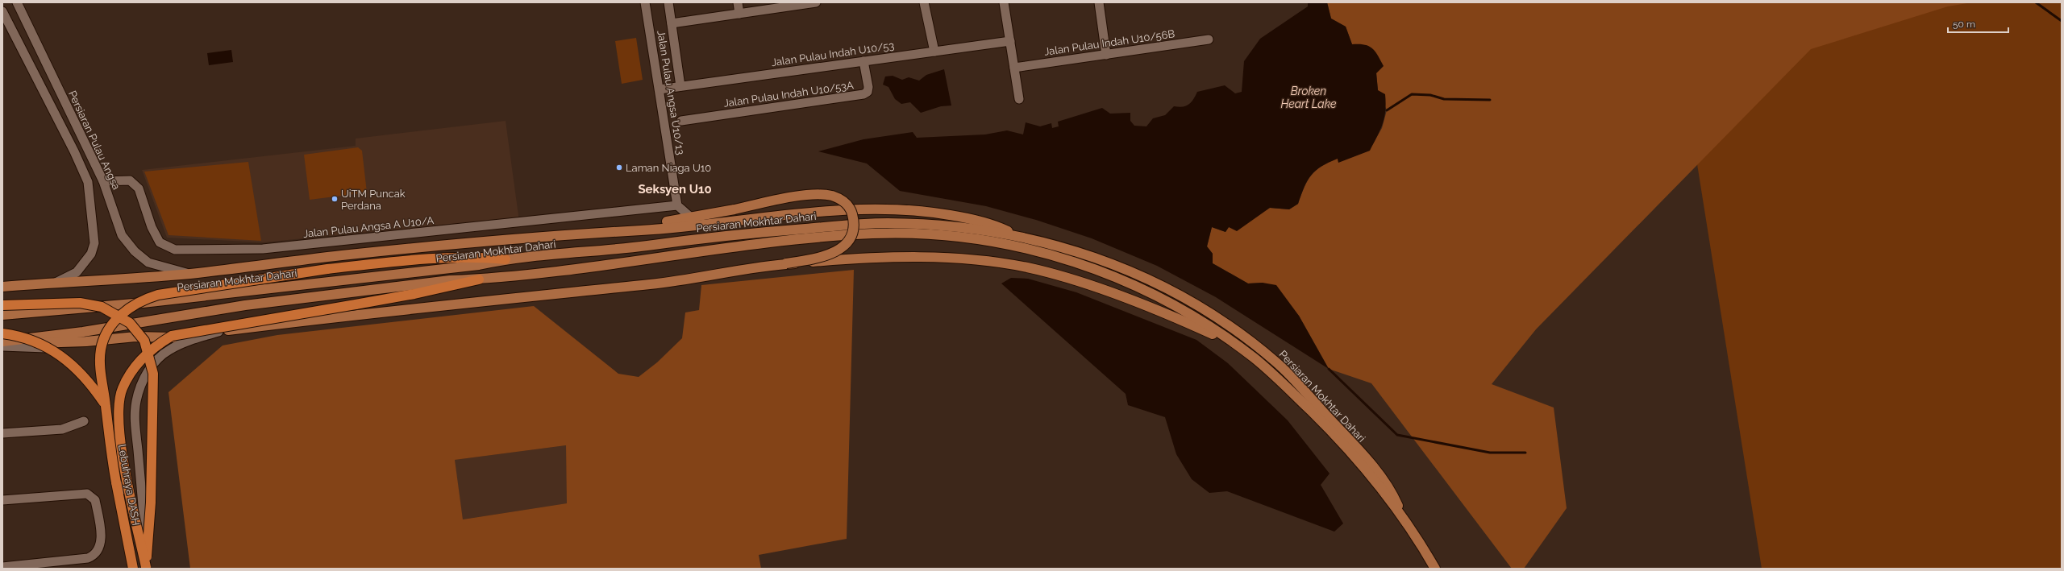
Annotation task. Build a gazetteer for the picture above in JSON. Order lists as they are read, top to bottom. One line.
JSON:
{"streets":{"highway":["Lebuhraya DASH"],"main road":["Persiaran Mokhtar Dahari"],"street":["Jalan Pulau Indah U10/56B","Jalan Pulau Indah U10/53","Jalan Pulau Angsa U10/13","Jalan Pulau Indah U10/53A","Persiaran Pulau Angsa","Jalan Pulau Angsa A U10/A"]},"crossings":[["Jalan Pulau Indah U10/53","Jalan Pulau Angsa U10/13"],["Jalan Pulau Indah U10/53","Jalan Pulau Indah U10/53A"],["Jalan Pulau Angsa U10/13","Jalan Pulau Angsa A U10/A"],["Persiaran Pulau Angsa","Jalan Pulau Angsa A U10/A"],["Persiaran Mokhtar Dahari","Lebuhraya DASH"]],"districts":["Seksyen U10"],"water":["Broken Heart Lake"],"places":["Laman Niaga U10","UiTM Puncak Perdana"],"scale_bar":"50 m"}
